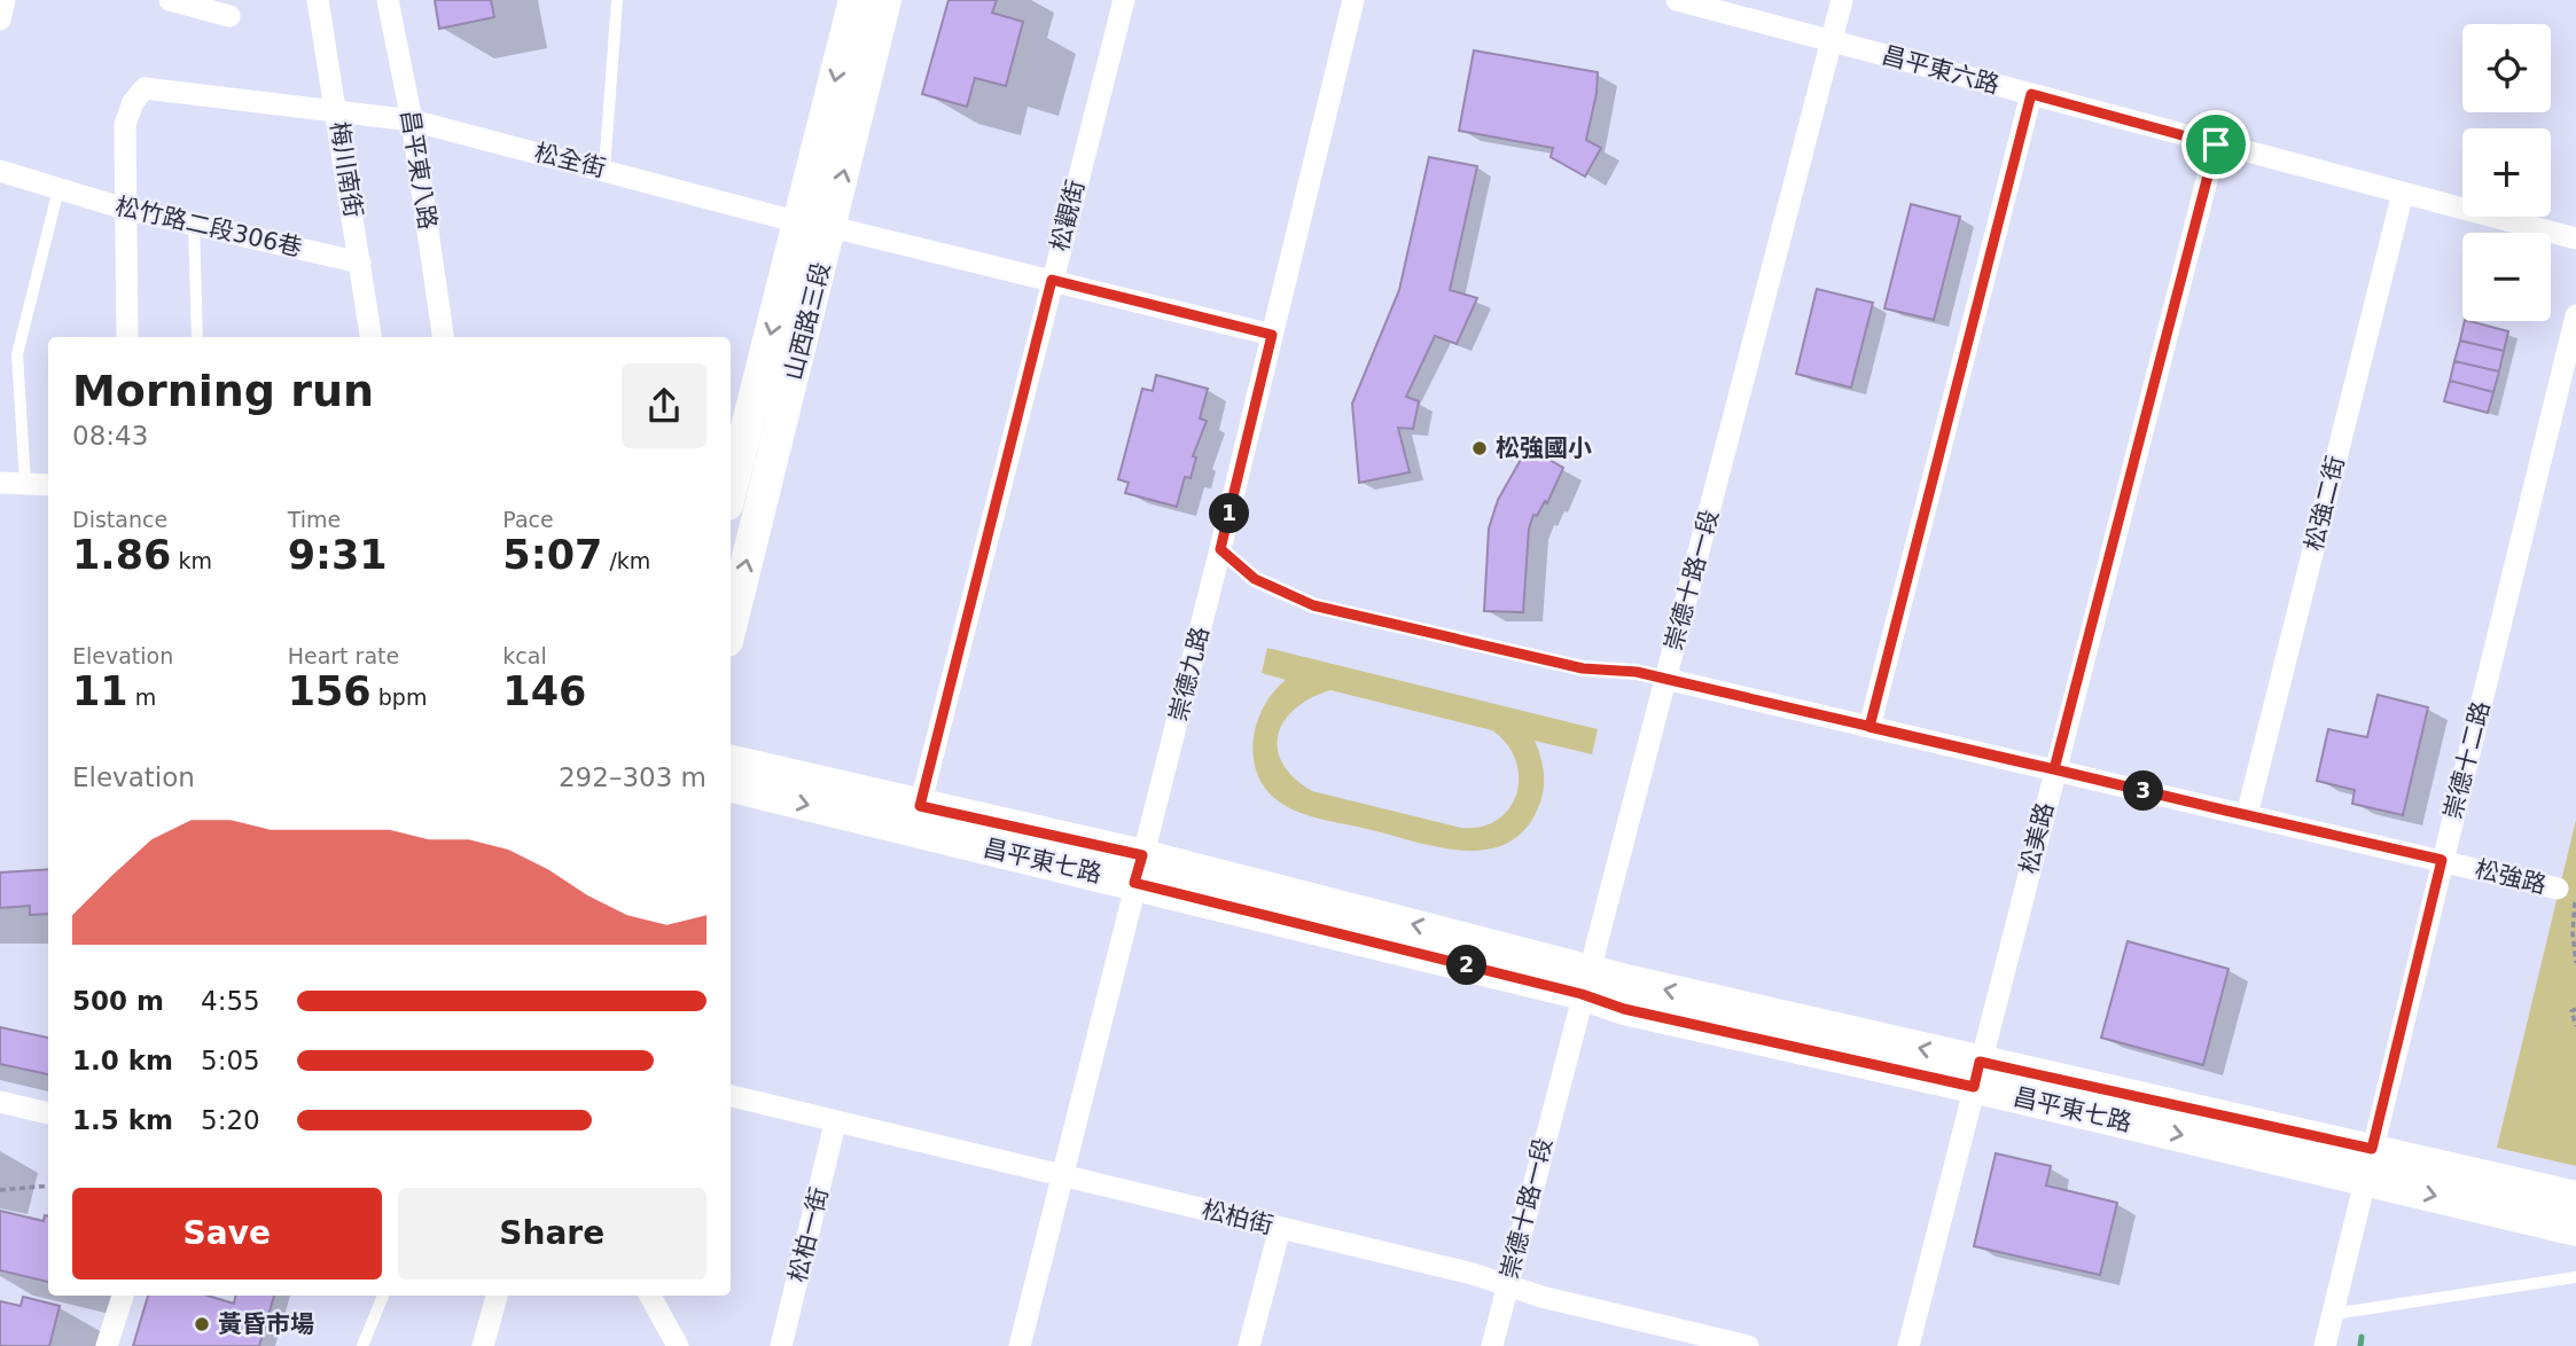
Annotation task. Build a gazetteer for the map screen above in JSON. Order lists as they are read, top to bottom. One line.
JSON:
{"streets":{"street":["昌平東六路","松全街","梅川南街","昌平東八路","松觀街","松竹路二段306巷","山西路三段","松強二街","崇德十路一段","崇德九路","崇德十二路","松美路","昌平東七路","松強路","松柏街","松柏一街"]},"crossings":[["昌平東六路","松強二街"],["昌平東六路","崇德十路一段"],["昌平東六路","松美路"],["松全街","梅川南街"],["松全街","昌平東八路"],["松全街","松竹路二段306巷"],["松全街","山西路三段"],["梅川南街","松竹路二段306巷"],["松觀街","昌平東七路"],["松強二街","松強路"],["崇德十路一段","昌平東七路"],["崇德十路一段","松強路"],["崇德十路一段","松柏街"],["崇德九路","昌平東七路"],["崇德九路","松柏街"],["崇德十二路","昌平東七路"],["崇德十二路","松強路"],["松美路","昌平東七路"],["松美路","松強路"],["松柏街","松柏一街"]],"places":["松強國小","黃昏市場"],"page":{"map_buttons":["+","−"],"heading":["Morning run","08:43"],"stats":[["Distance","1.86 km"],["Time","9:31"],["Pace","5:07 /km"],["Elevation","11 m"],["Heart rate","156 bpm"],["kcal","146"]],"pins":["1","3","2"],"chart":["Elevation","292–303 m"],"list":[{"name":"500 m","note":"4:55"},{"name":"1.0 km","note":"5:05"},{"name":"1.5 km","note":"5:20"}],"buttons":["Save","Share"]}}
